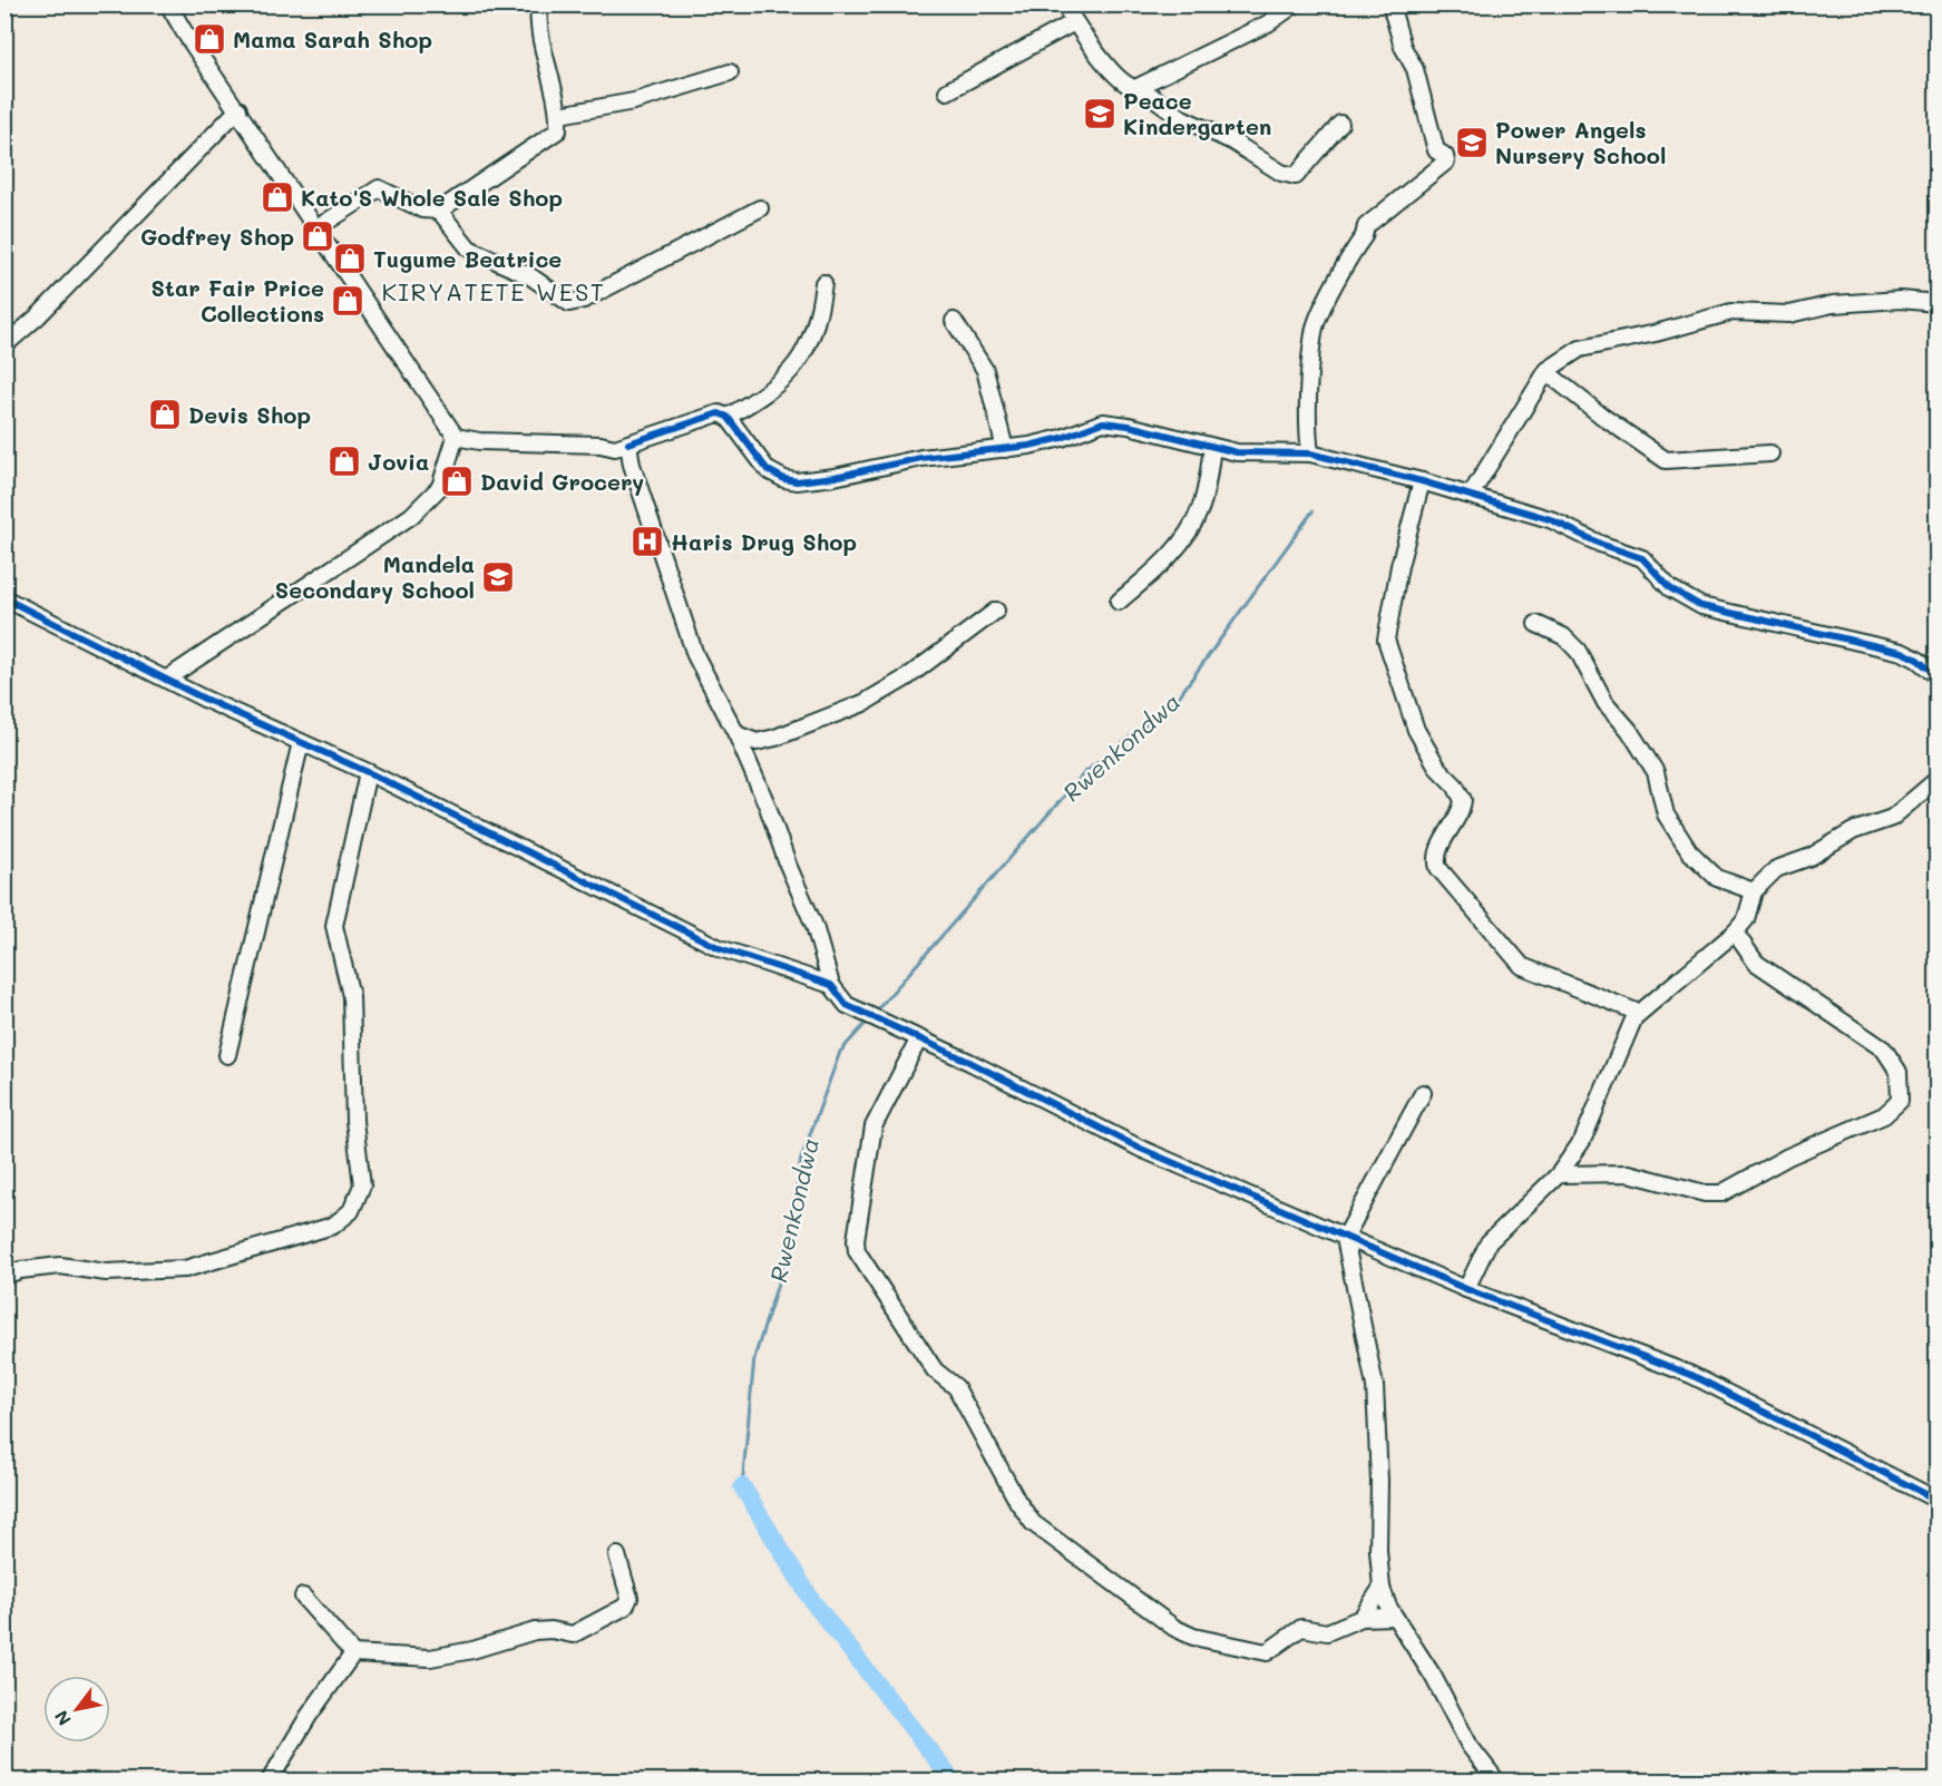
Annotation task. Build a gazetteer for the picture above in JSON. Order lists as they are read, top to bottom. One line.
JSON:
{"districts":["KIRYATETE WEST"],"water":["Rwenkondwa"],"places":{"shop":["Mama Sarah Shop","Kato'S Whole Sale Shop","Godfrey Shop","Tugume Beatrice","Star Fair Price Collections","Devis Shop","Jovia","David Grocery"],"school or university":["Peace Kindergarten","Power Angels Nursery School","Mandela Secondary School"],"hospital":["Haris Drug Shop"]},"north":"bottom left"}
